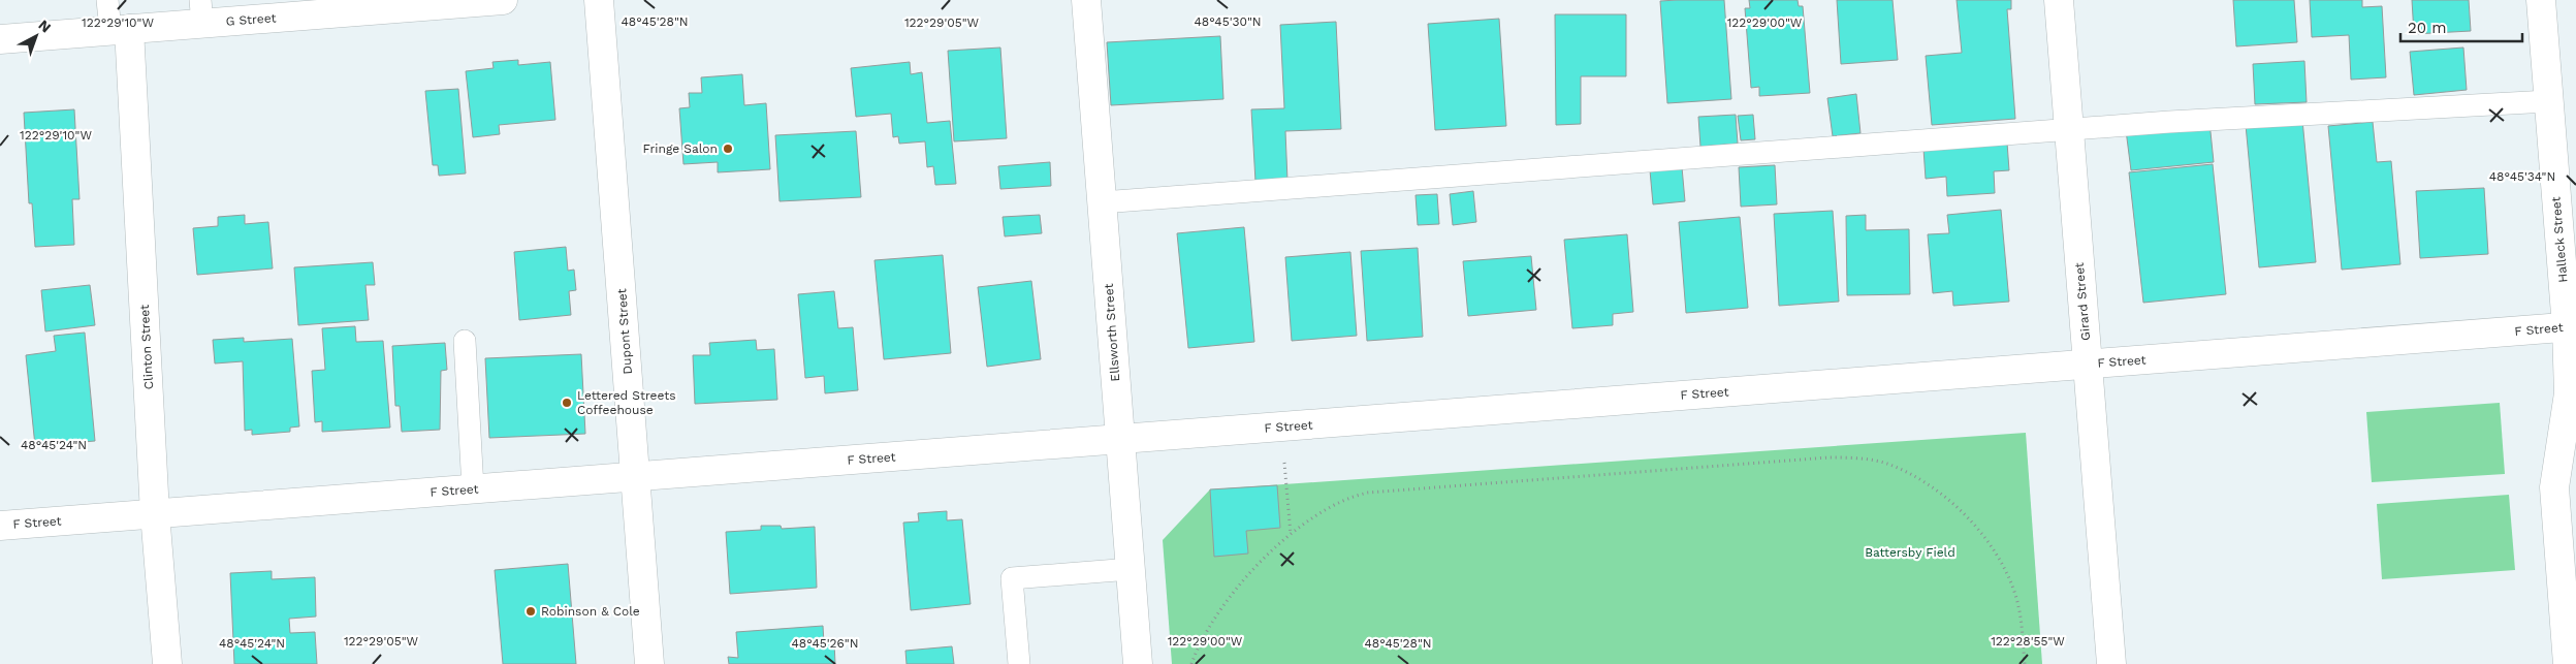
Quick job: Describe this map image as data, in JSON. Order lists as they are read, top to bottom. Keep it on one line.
{"streets":{"street":["G Street","Halleck Street","Girard Street","F Street","Dupont Street","Ellsworth Street","Clinton Street"]},"crossings":[["G Street","Clinton Street"],["Halleck Street","F Street"],["Girard Street","F Street"],["F Street","Dupont Street"],["F Street","Ellsworth Street"],["F Street","Clinton Street"]],"parks":["Battersby Field"],"places":["Fringe Salon","Lettered Streets Coffeehouse","Robinson & Cole"],"scale_bar":"20 m","north":"top right","coordinates":["48°45'28\"N","48°45'30\"N","122°29'10\"W","122°29'05\"W","122°29'00\"W","48°45'34\"N","48°45'24\"N","122°28'55\"W","48°45'26\"N"]}
